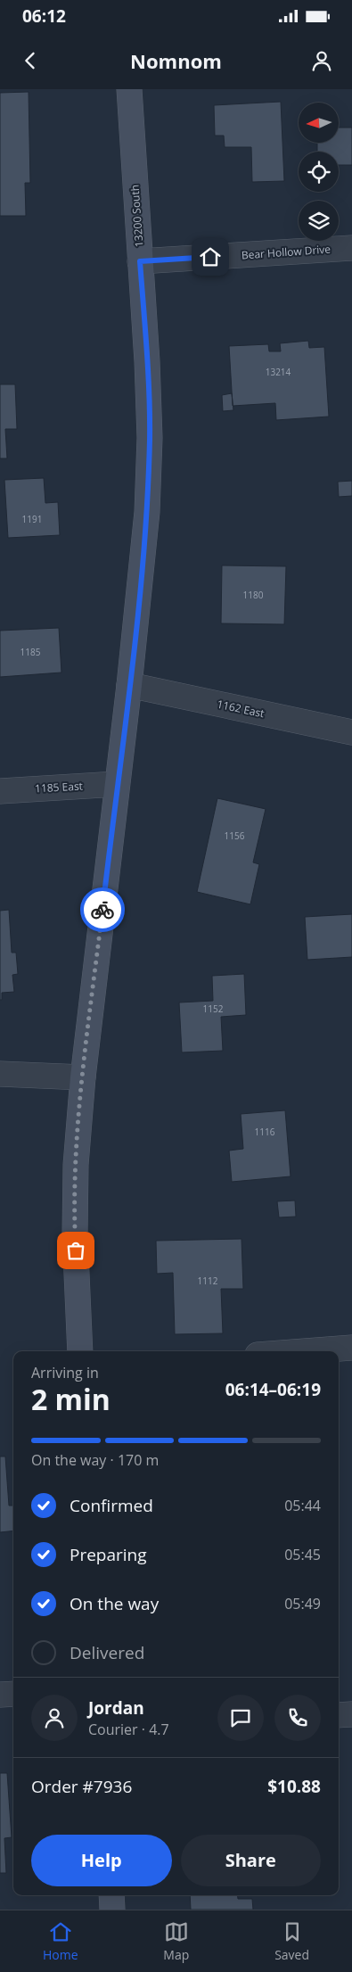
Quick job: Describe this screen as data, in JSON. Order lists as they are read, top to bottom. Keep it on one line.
{"streets":{"street":["13200 South","Bear Hollow Drive","1162 East","1185 East"]},"crossings":[["13200 South","Bear Hollow Drive"],["13200 South","1162 East"],["13200 South","1185 East"]],"house_numbers":["13214","1191","1180","1185","1156","1152","1116","1112"],"north":"left","page":{"status":"06:12","header":"Nomnom","heading":["2 min","Arriving in","06:14–06:19"],"panel":["Jordan","Courier · 4.7","Order #7936","$10.88"],"bar":"On the way · 170 m","list":[["Confirmed","05:44"],["Preparing","05:45"],["On the way","05:49"],"Delivered"],"buttons":["Help","Share"],"tabs":["Home","Map","Saved"]}}
